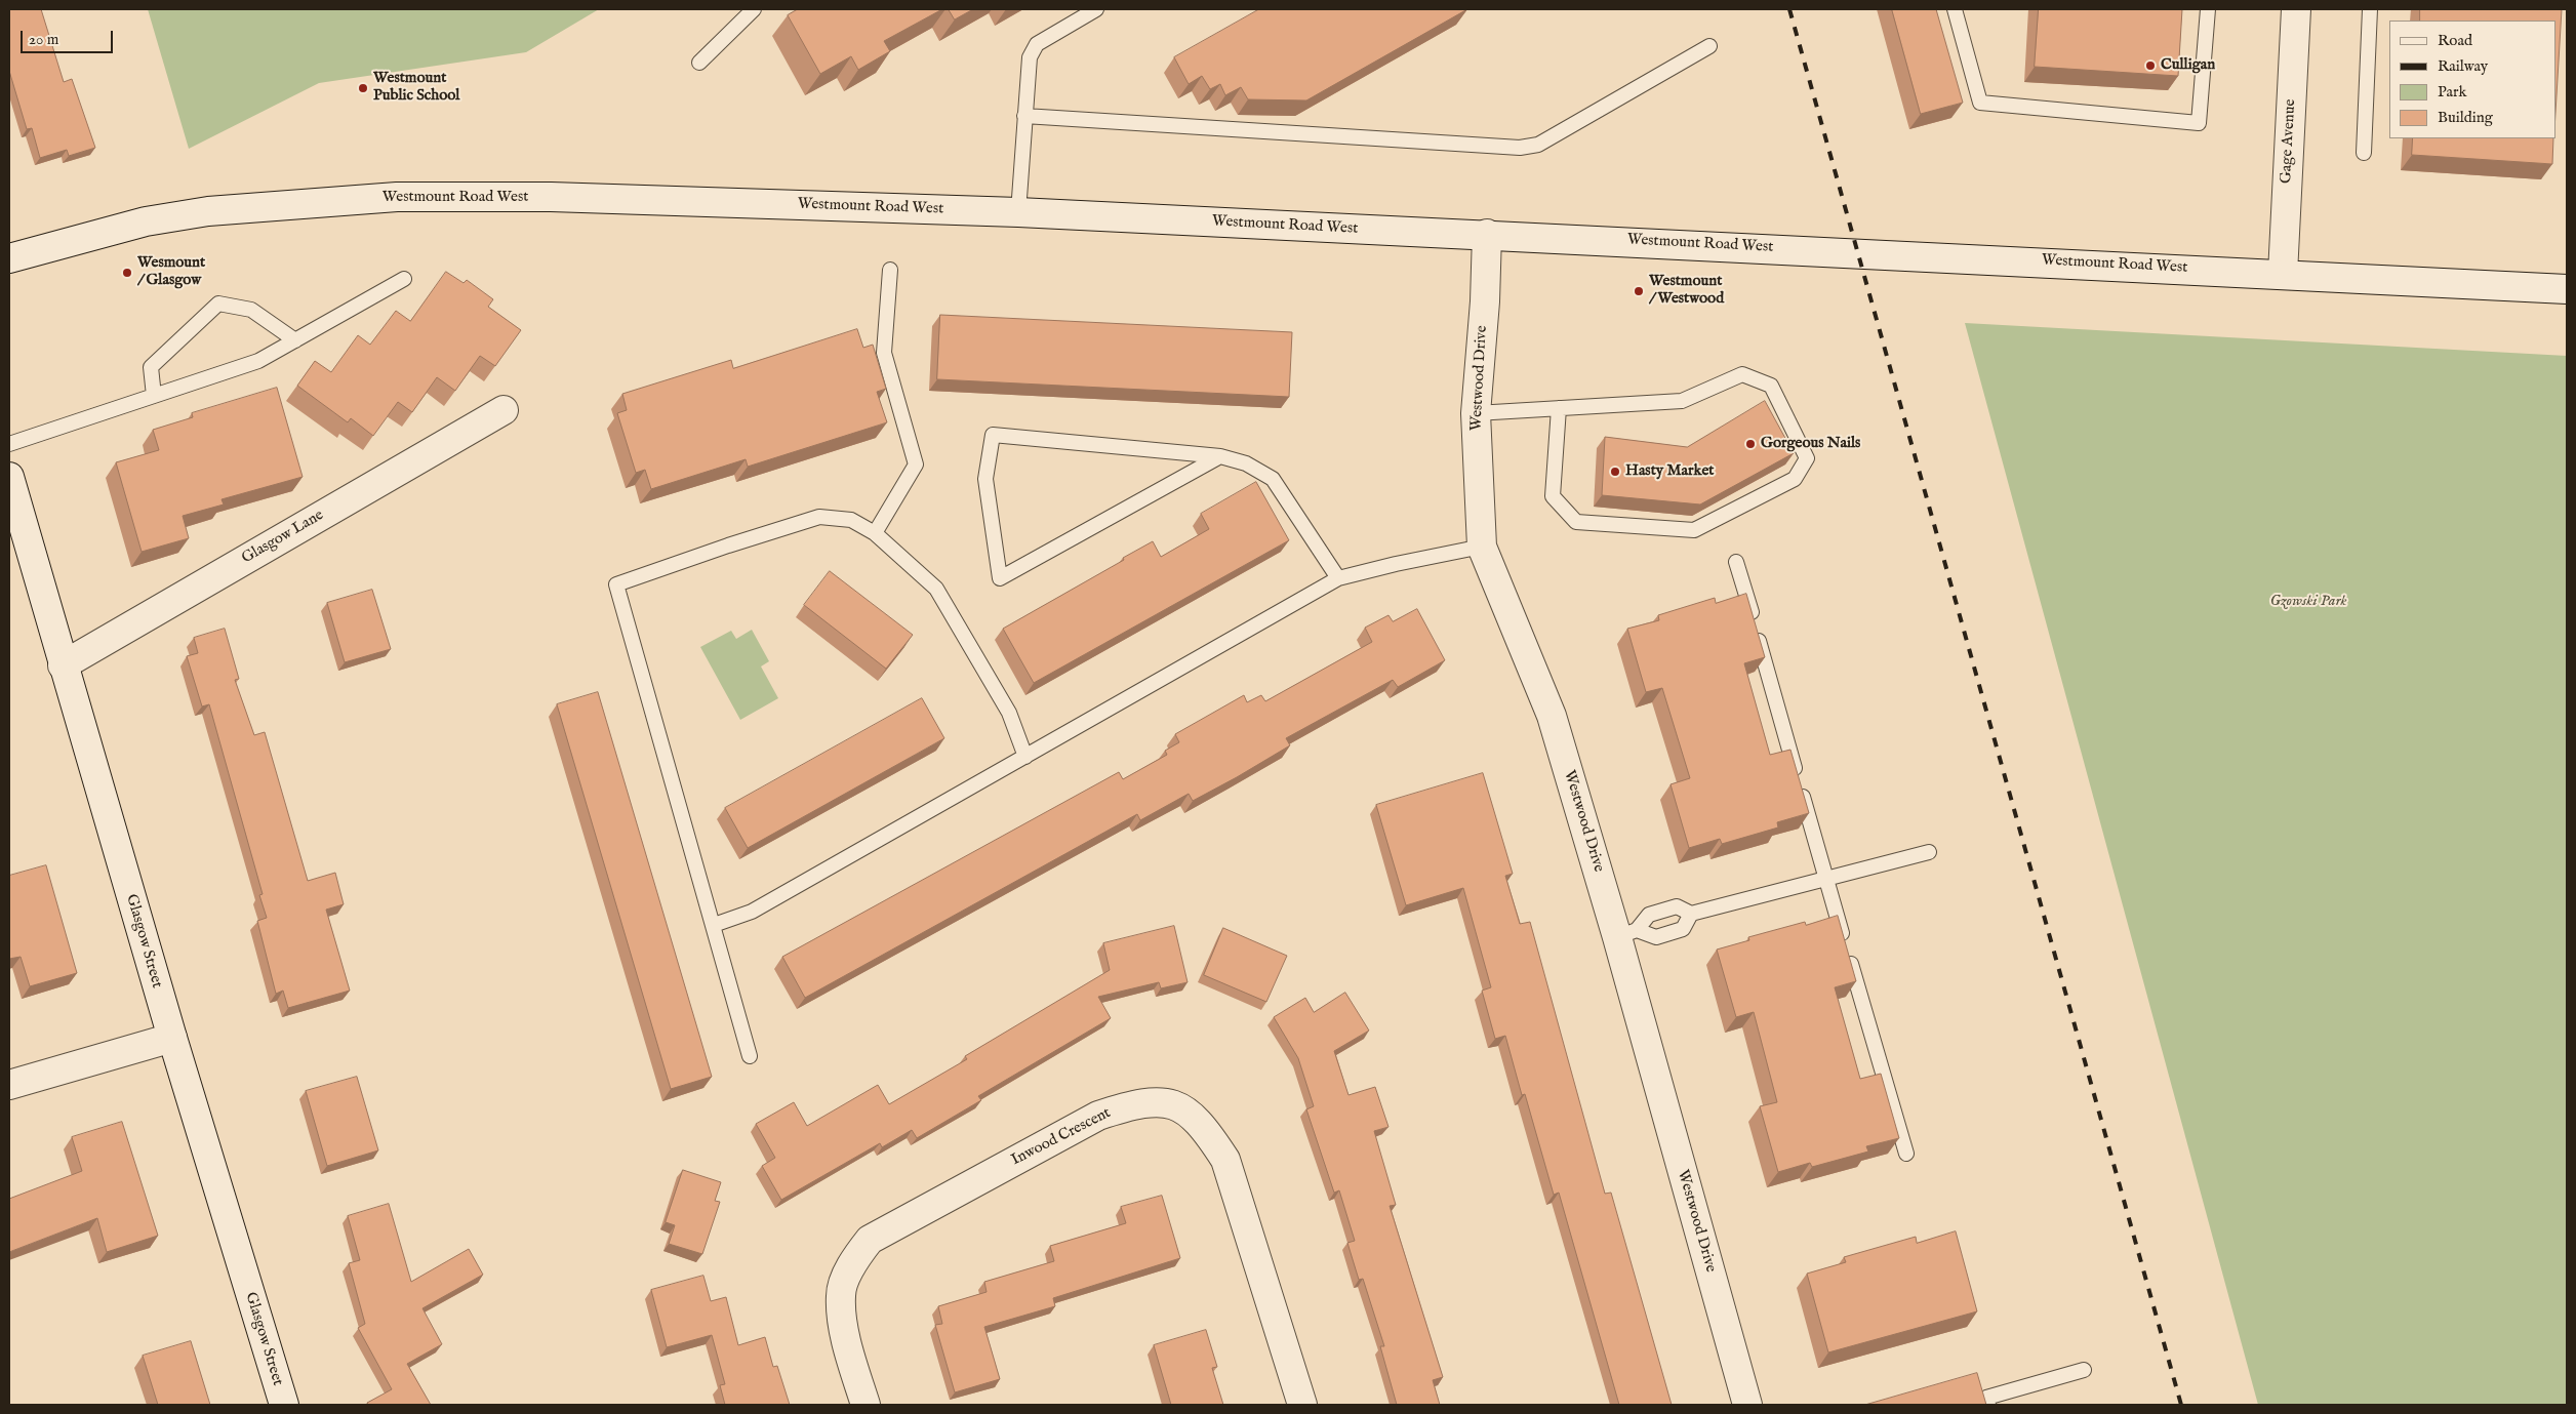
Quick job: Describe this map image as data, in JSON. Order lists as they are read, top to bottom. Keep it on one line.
{"streets":{"street":["Gage Avenue","Westmount Road West","Westwood Drive","Glasgow Lane","Glasgow Street","Inwood Crescent"]},"crossings":[["Gage Avenue","Westmount Road West"],["Westmount Road West","Westwood Drive"],["Glasgow Lane","Glasgow Street"]],"parks":["Gzowski Park"],"places":["Culligan","Westmount Public School","Wesmount / Glasgow","Westmount / Westwood","Gorgeous Nails","Hasty Market"],"legend":["Road","Railway","Park","Building"],"scale_bar":"20 m"}
